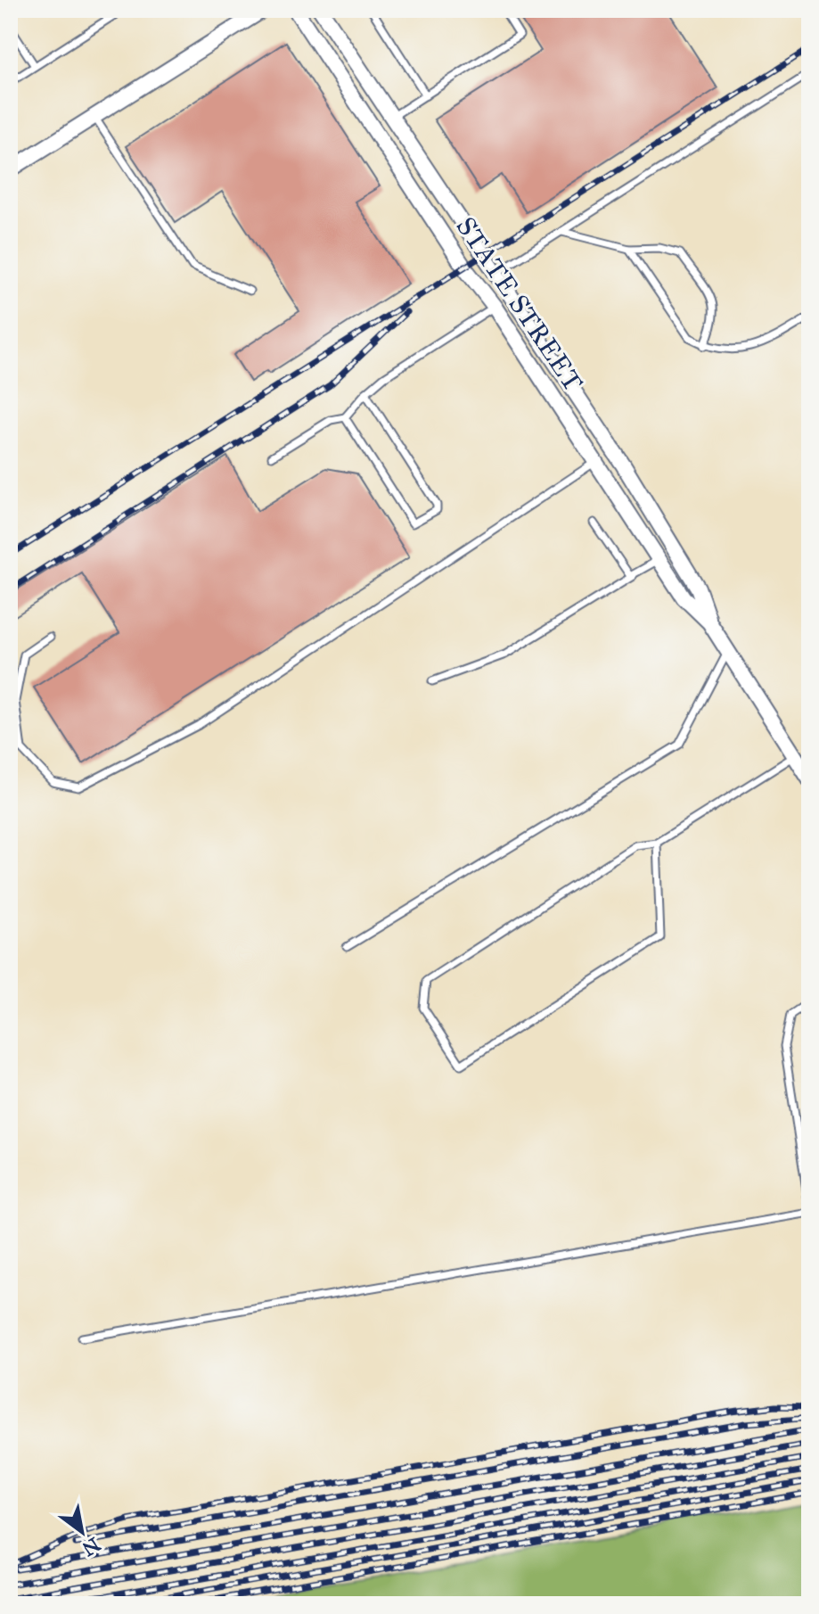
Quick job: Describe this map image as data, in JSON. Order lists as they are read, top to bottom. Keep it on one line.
{"streets":{"street":["STATE STREET"]},"north":"bottom right"}
